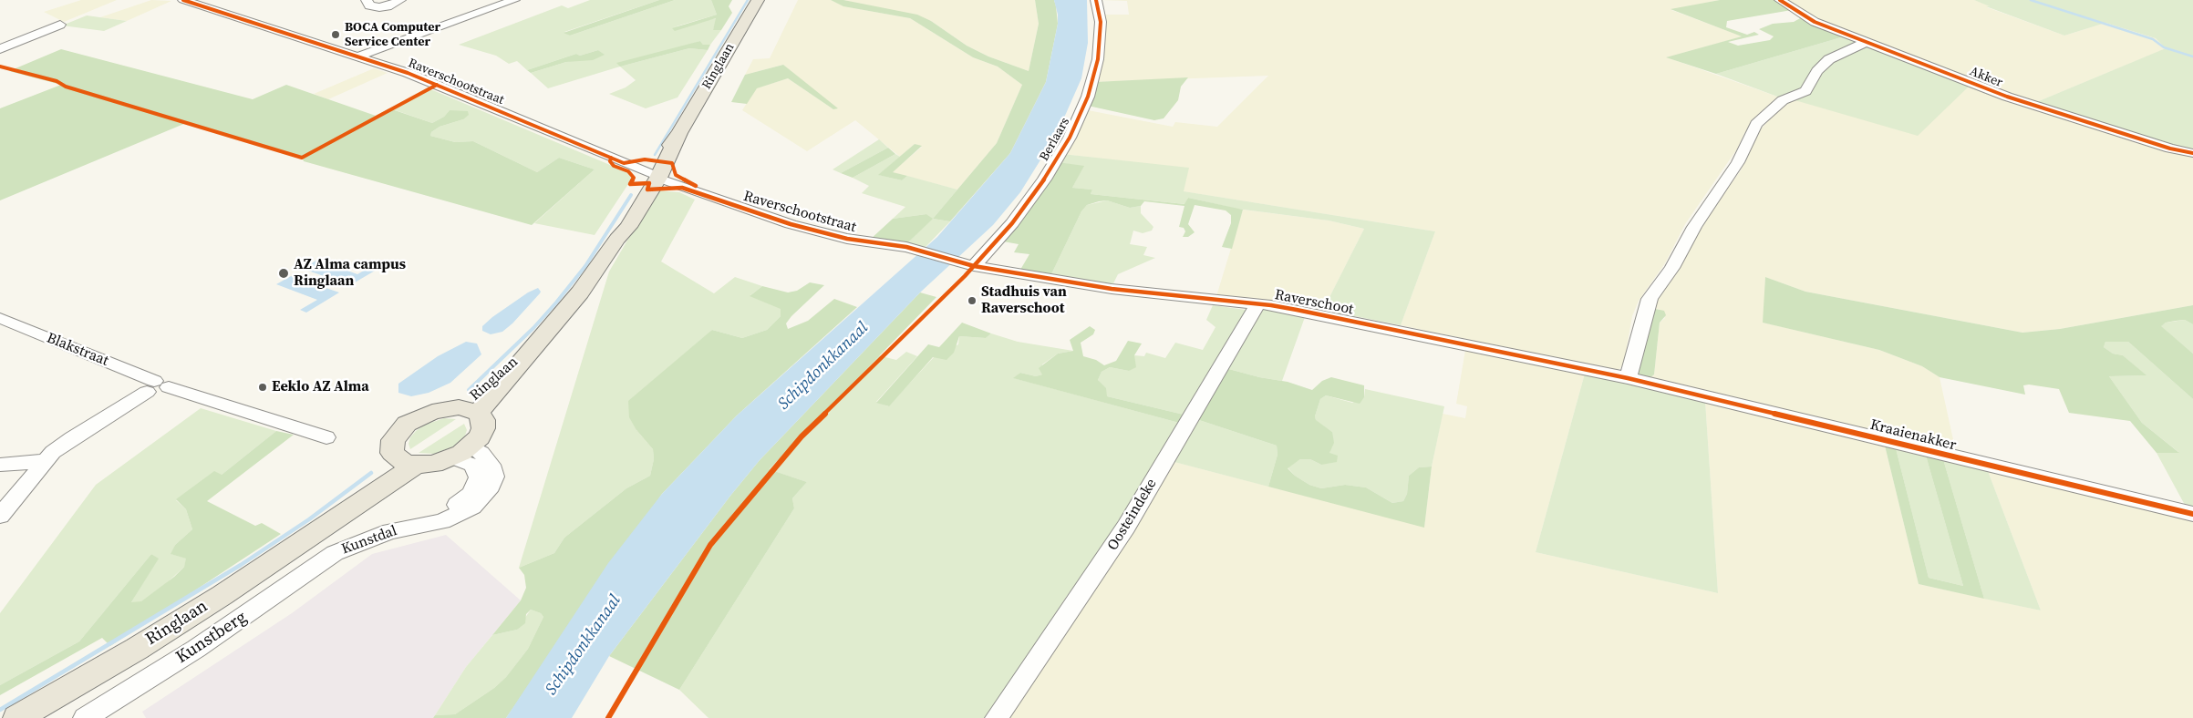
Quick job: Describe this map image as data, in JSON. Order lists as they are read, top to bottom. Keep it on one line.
{"streets":{"main road":["Ringlaan"],"street":["Akker","Raverschootstraat","Berlaars","Raverschoot","Blakstraat","Kraaienakker","Oosteindeke","Kunstdal","Kunstberg"]},"crossings":[["Ringlaan","Raverschootstraat"],["Raverschootstraat","Raverschoot"],["Berlaars","Raverschoot"],["Raverschoot","Kraaienakker"],["Raverschoot","Oosteindeke"],["Kunstdal","Kunstberg"]],"water":["Schipdonkkanaal"],"places":["BOCA Computer Service Center","AZ Alma campus Ringlaan","Stadhuis van Raverschoot","Eeklo AZ Alma"]}
